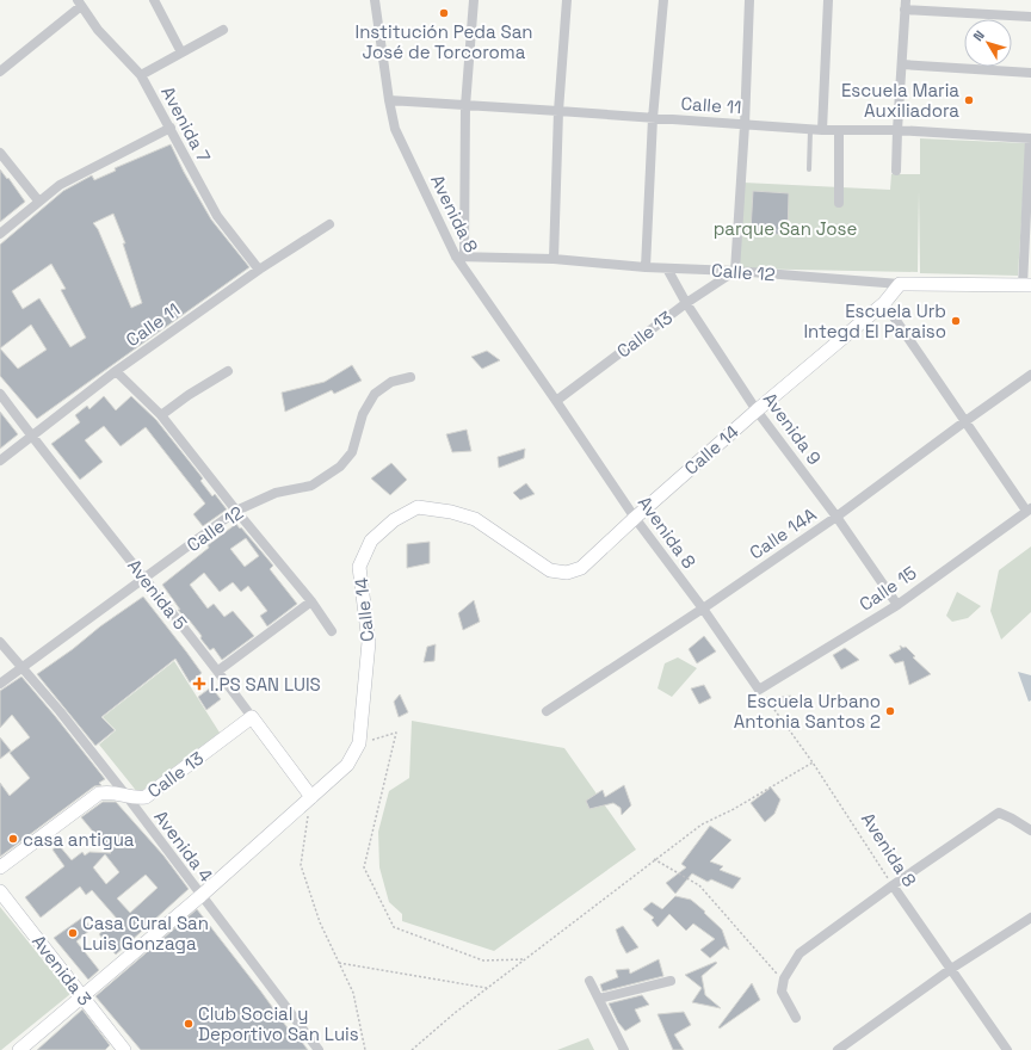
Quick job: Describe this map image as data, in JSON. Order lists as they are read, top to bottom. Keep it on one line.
{"streets":{"street":["Calle 11","Avenida 7","Avenida 8","Calle 12","Calle 13","Avenida 9","Calle 14","Calle 14A","Calle 15","Avenida 5","Avenida 4","Avenida 3"]},"crossings":[["Calle 11","Avenida 7"],["Calle 11","Avenida 8"],["Calle 11","Avenida 5"],["Avenida 8","Calle 12"],["Avenida 8","Calle 13"],["Avenida 8","Calle 14"],["Avenida 8","Calle 14A"],["Avenida 8","Calle 15"],["Calle 12","Calle 13"],["Calle 12","Avenida 9"],["Calle 12","Calle 14"],["Calle 12","Avenida 5"],["Calle 12","Avenida 4"],["Calle 13","Avenida 9"],["Calle 13","Avenida 5"],["Calle 13","Avenida 4"],["Avenida 9","Calle 14"],["Avenida 9","Calle 14A"],["Avenida 9","Calle 15"],["Calle 14","Avenida 5"],["Calle 14","Avenida 4"],["Calle 14","Avenida 3"]],"parks":["parque San Jose"],"places":{"other":["Institución Peda San José de Torcoroma","Escuela Maria Auxiliadora","Escuela Urb Integd El Paraiso","Escuela Urbano Antonia Santos 2","casa antigua","Casa Cural San Luis Gonzaga","Club Social y Deportivo San Luis"],"health":["I.PS SAN LUIS"]},"north":"top left"}
